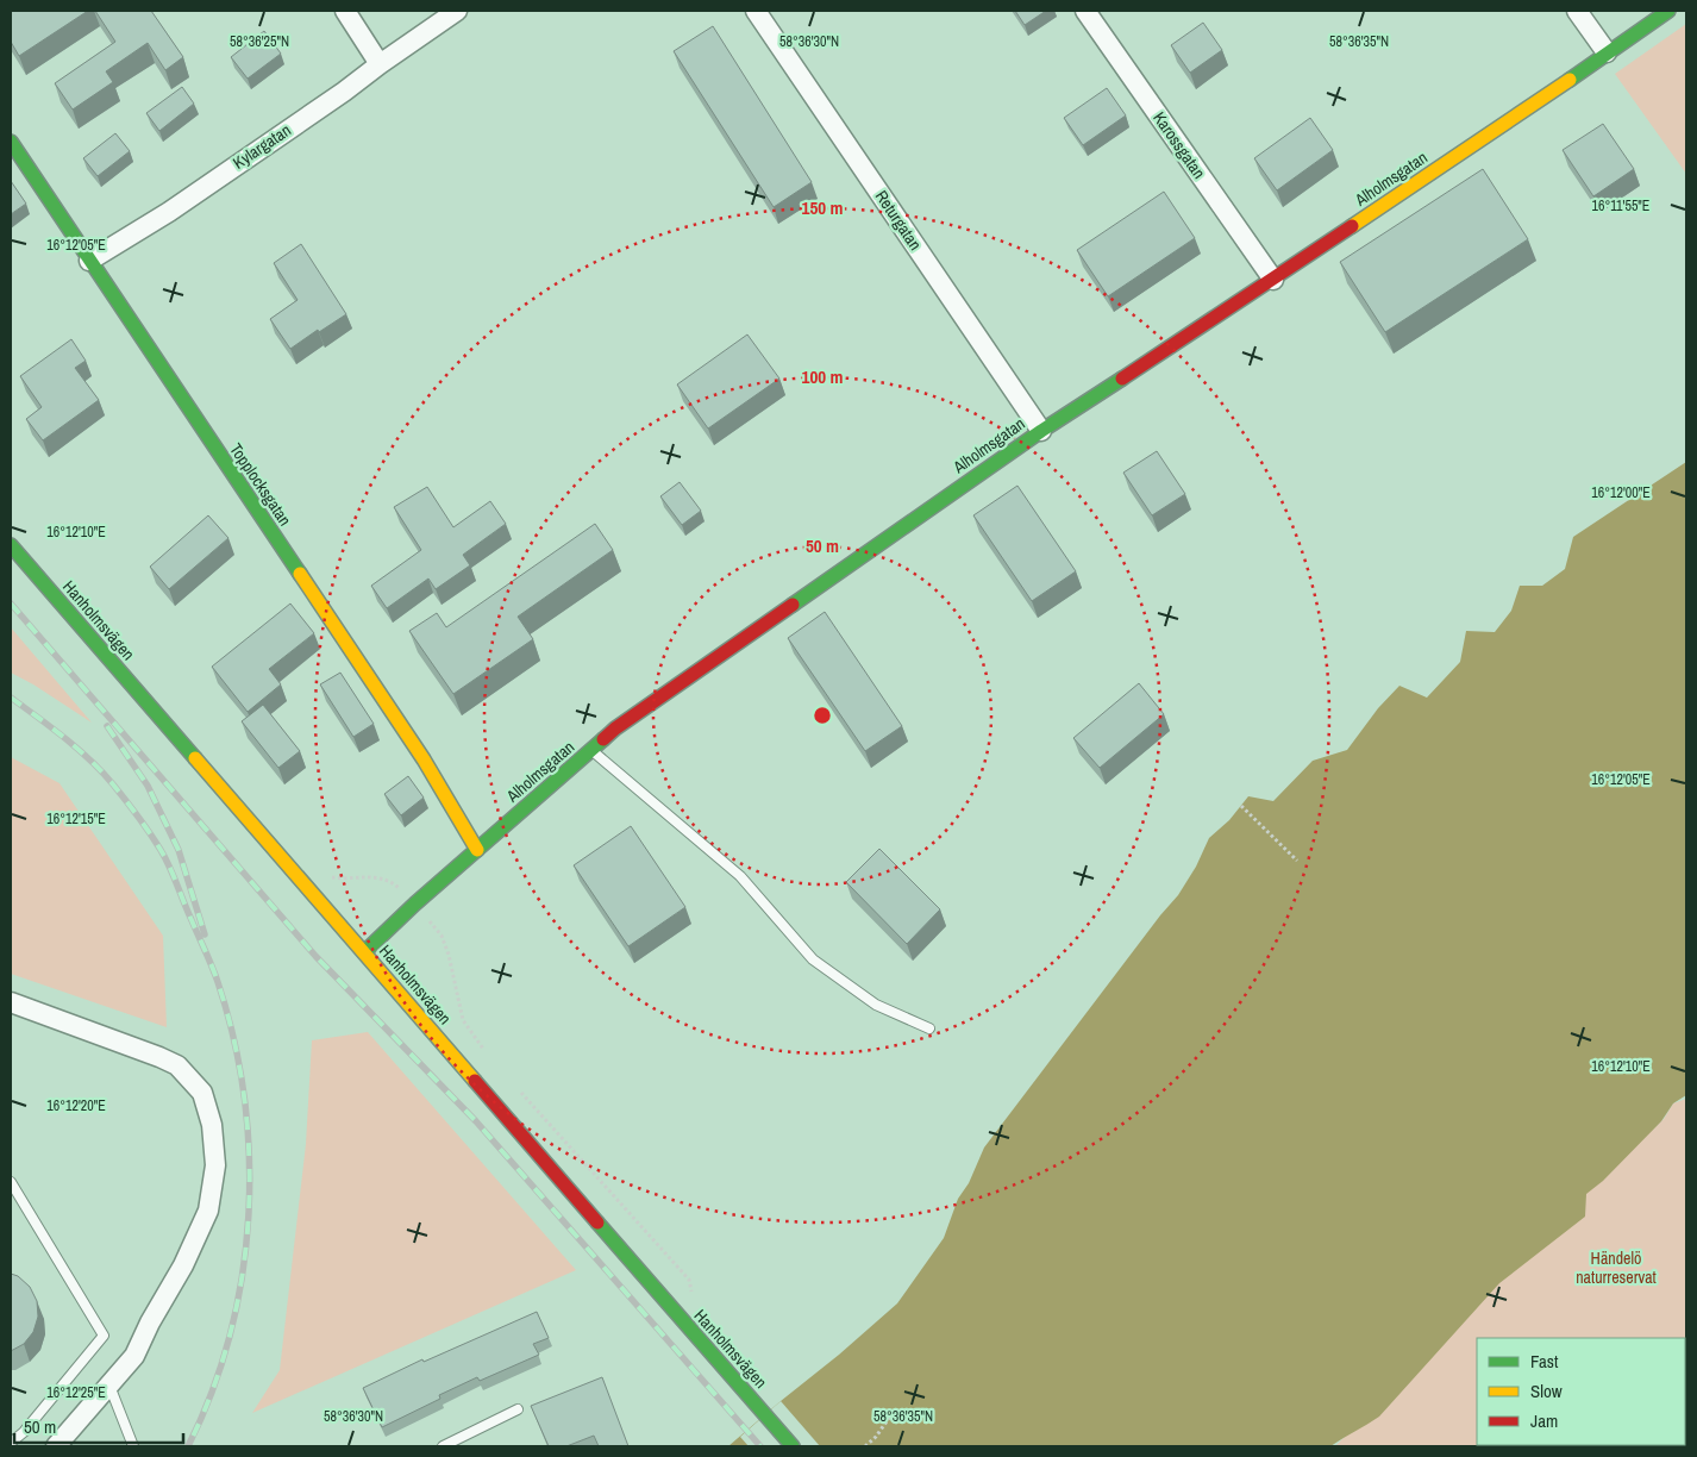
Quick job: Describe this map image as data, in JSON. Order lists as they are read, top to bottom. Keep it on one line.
{"streets":{"street":["Karossgatan","Kylargatan","Alholmsgatan","Returgatan","Topplocksgatan","Hanholmsvägen"]},"crossings":[["Karossgatan","Alholmsgatan"],["Kylargatan","Topplocksgatan"],["Alholmsgatan","Returgatan"],["Alholmsgatan","Topplocksgatan"],["Alholmsgatan","Hanholmsvägen"]],"parks":["Händelö naturreservat"],"legend":["Fast","Slow","Jam"],"scale_bar":"50 m","coordinates":["58°36'25\"N","58°36'30\"N","58°36'35\"N","16°11'55\"E","16°12'05\"E","16°12'00\"E","16°12'10\"E","16°12'15\"E","16°12'20\"E","16°12'25\"E"],"rings":["150 m","100 m","50 m"]}
